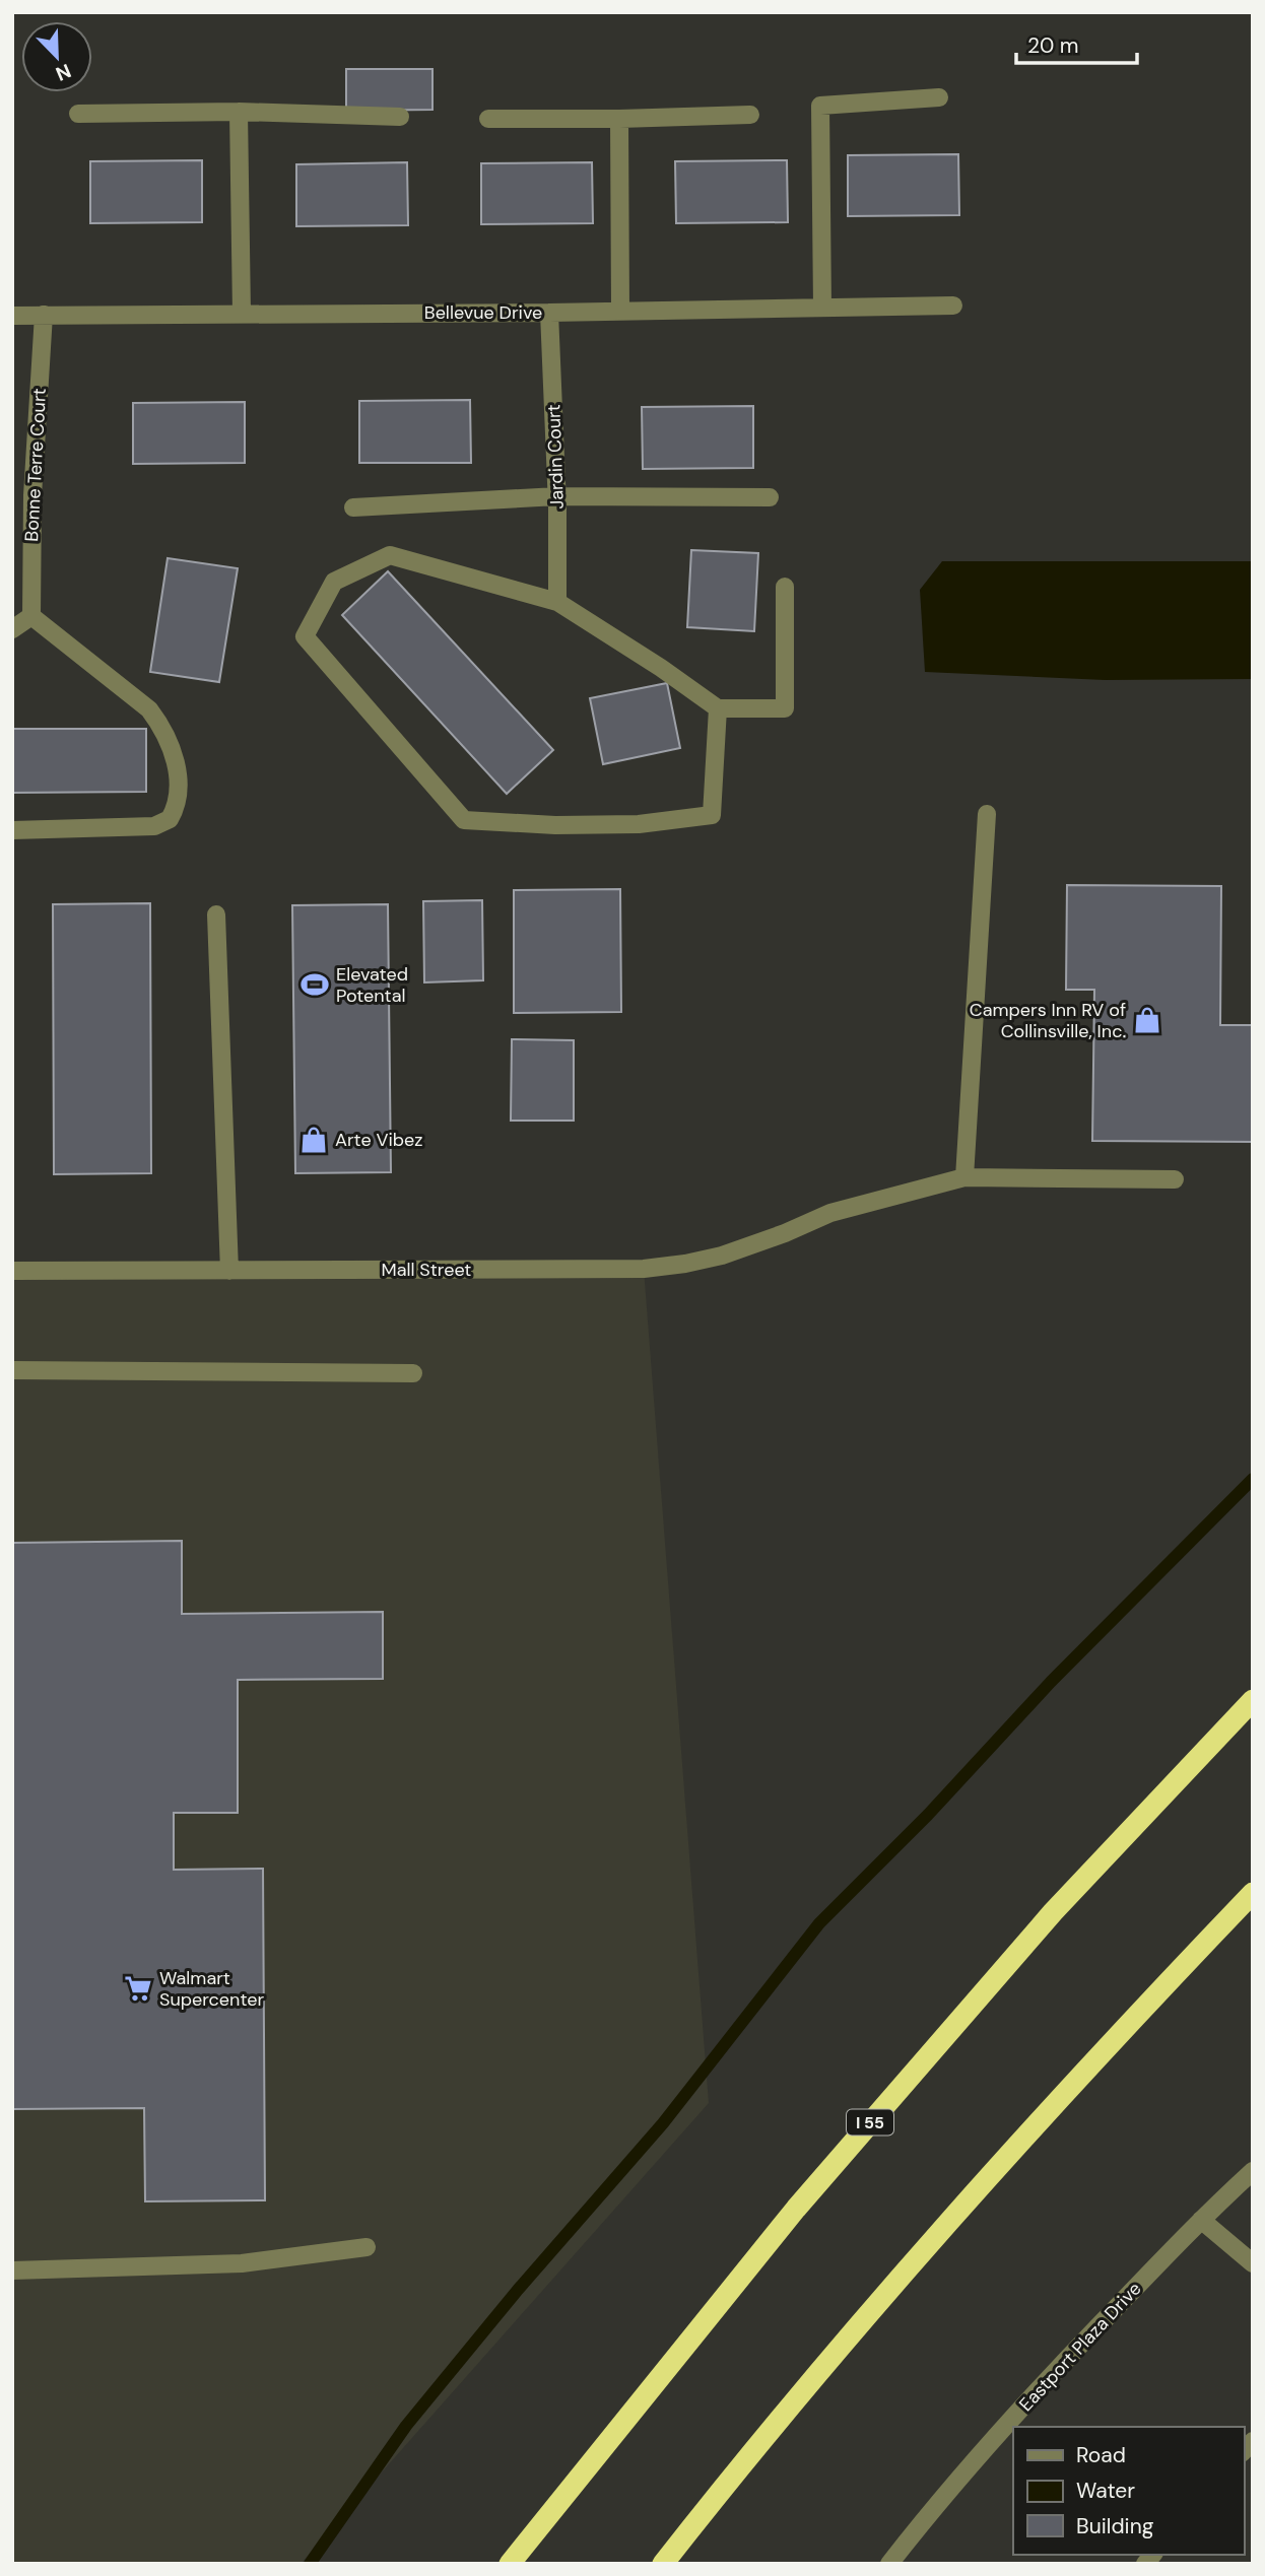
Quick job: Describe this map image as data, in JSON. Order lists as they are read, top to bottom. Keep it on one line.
{"streets":{"highway":["I 55"],"street":["Bellevue Drive","Jardin Court","Bonne Terre Court","Mall Street","Eastport Plaza Drive"]},"crossings":[["Bellevue Drive","Jardin Court"],["Bellevue Drive","Bonne Terre Court"]],"places":{"sports":["Elevated Potental"],"shop":["Campers Inn RV of Collinsville, Inc.","Arte Vibez"],"supermarket":["Walmart Supercenter"]},"legend":["Road","Water","Building"],"scale_bar":"20 m","north":"bottom right"}
